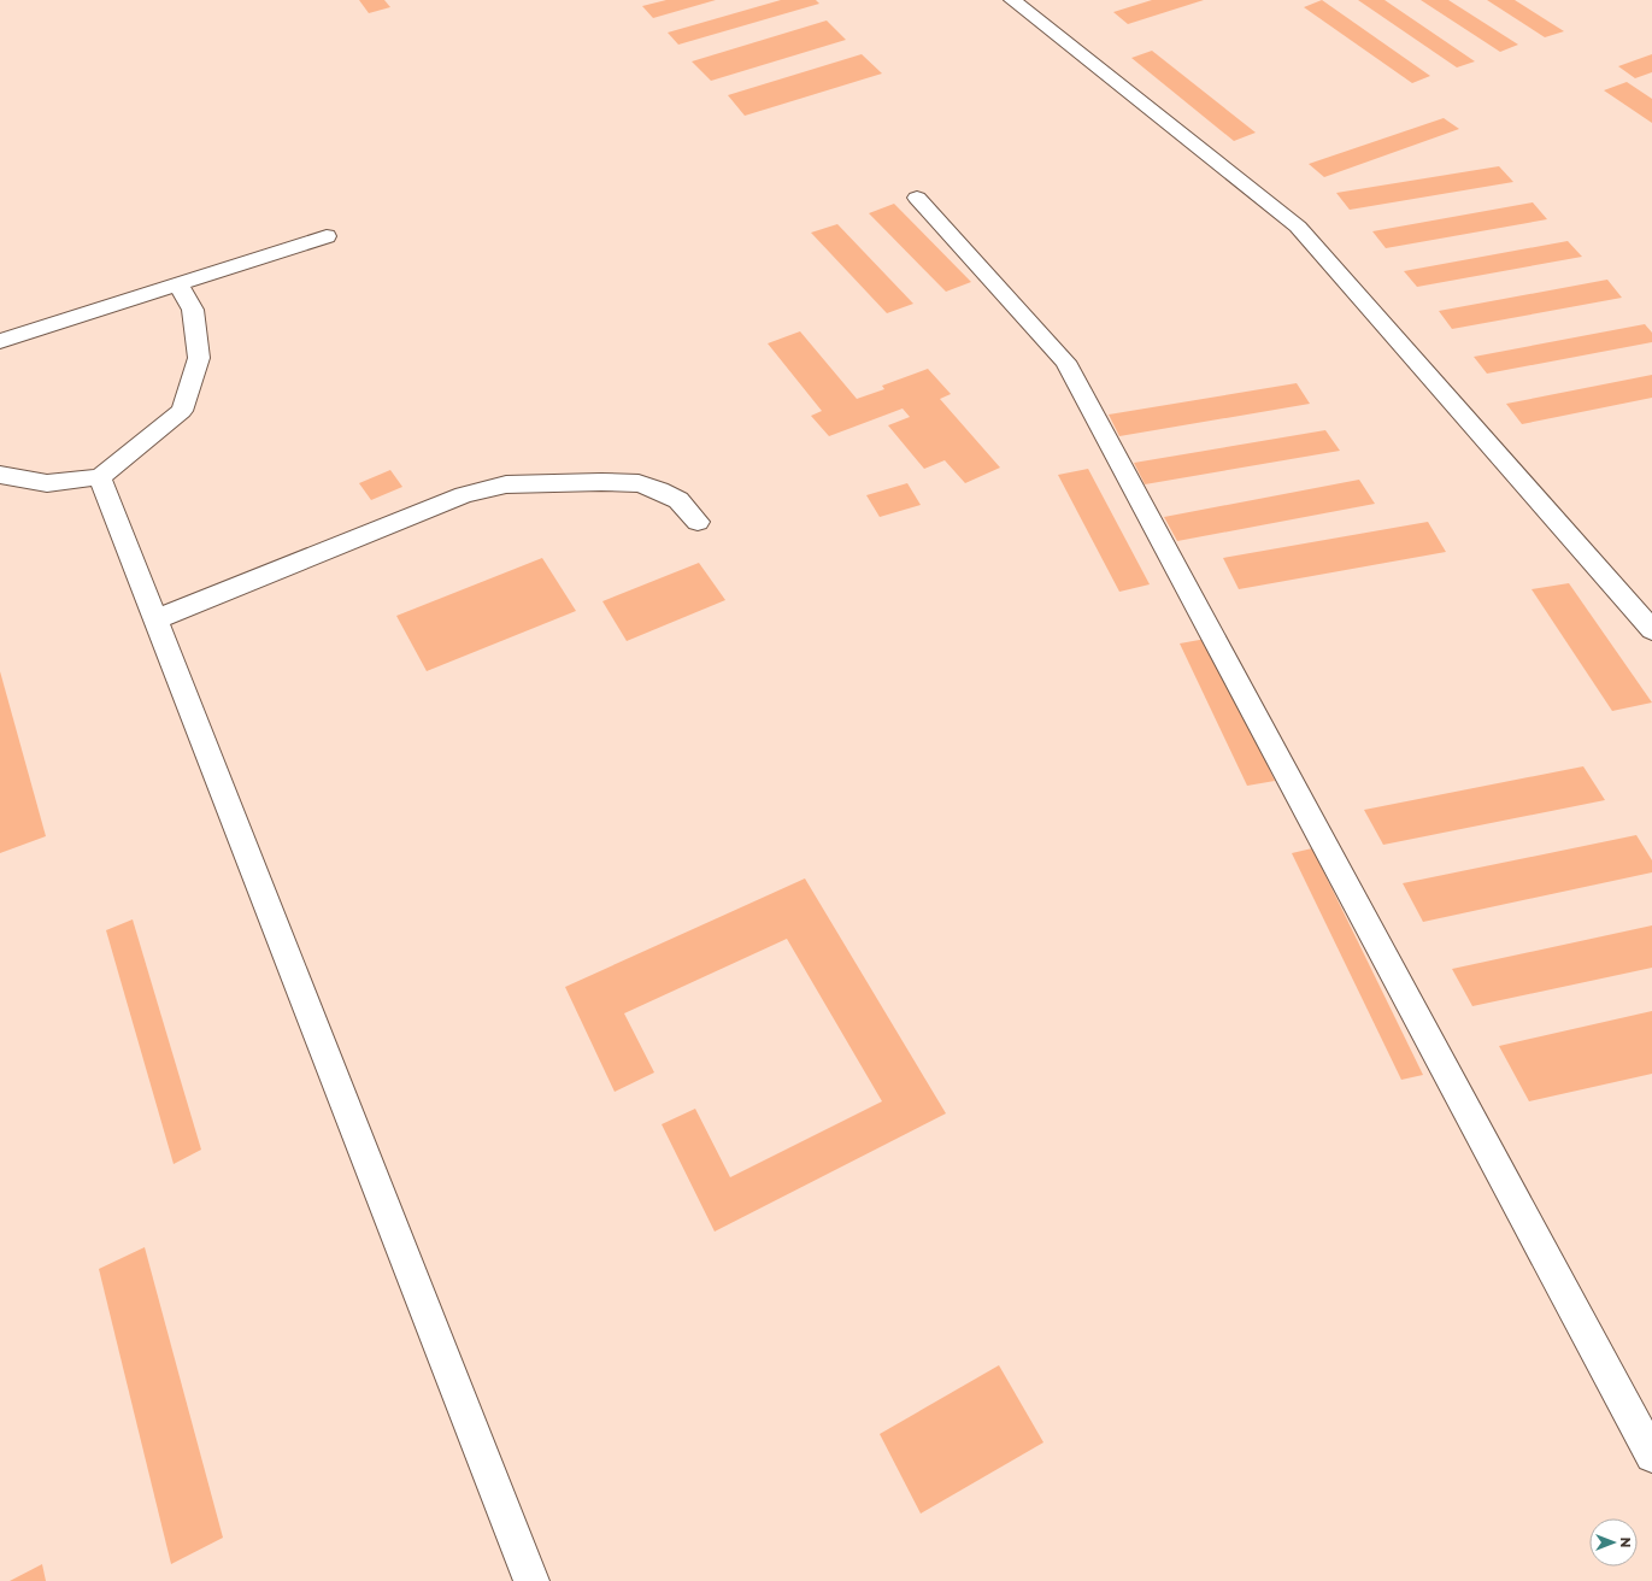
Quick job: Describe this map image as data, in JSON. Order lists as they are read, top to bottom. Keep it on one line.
{"north":"right"}
